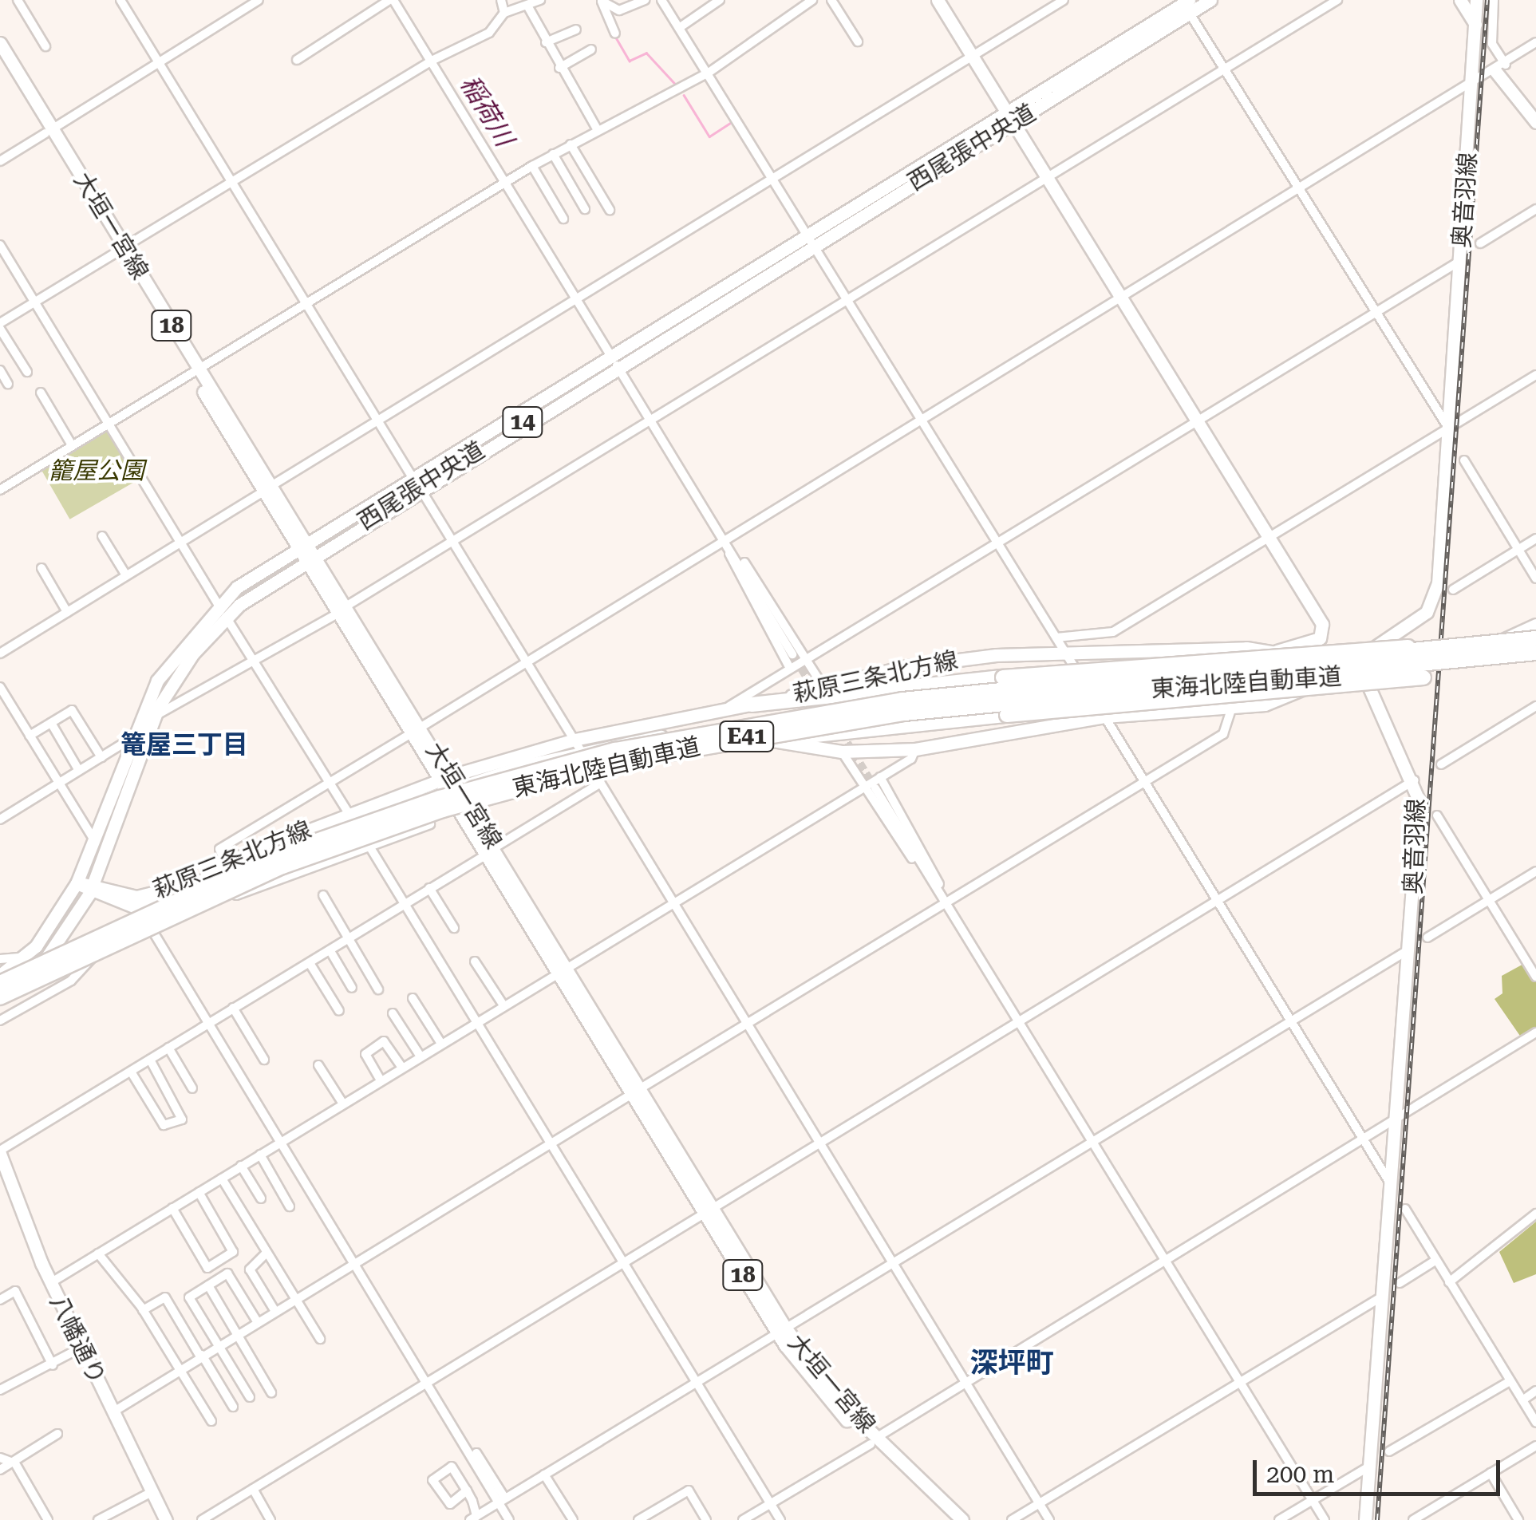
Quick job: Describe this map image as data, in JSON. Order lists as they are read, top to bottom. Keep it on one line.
{"streets":{"highway":["東海北陸自動車道","E41"],"main road":["西尾張中央道","奥音羽線","大垣一宮線","18","14","萩原三条北方線","八幡通り"]},"crossings":[["西尾張中央道","大垣一宮線"],["西尾張中央道","萩原三条北方線"],["西尾張中央道","東海北陸自動車道"],["奥音羽線","萩原三条北方線"],["大垣一宮線","萩原三条北方線"],["萩原三条北方線","東海北陸自動車道"]],"districts":["篭屋三丁目","深坪町"],"water":["稲荷川"],"parks":["籠屋公園"],"scale_bar":"200 m"}
